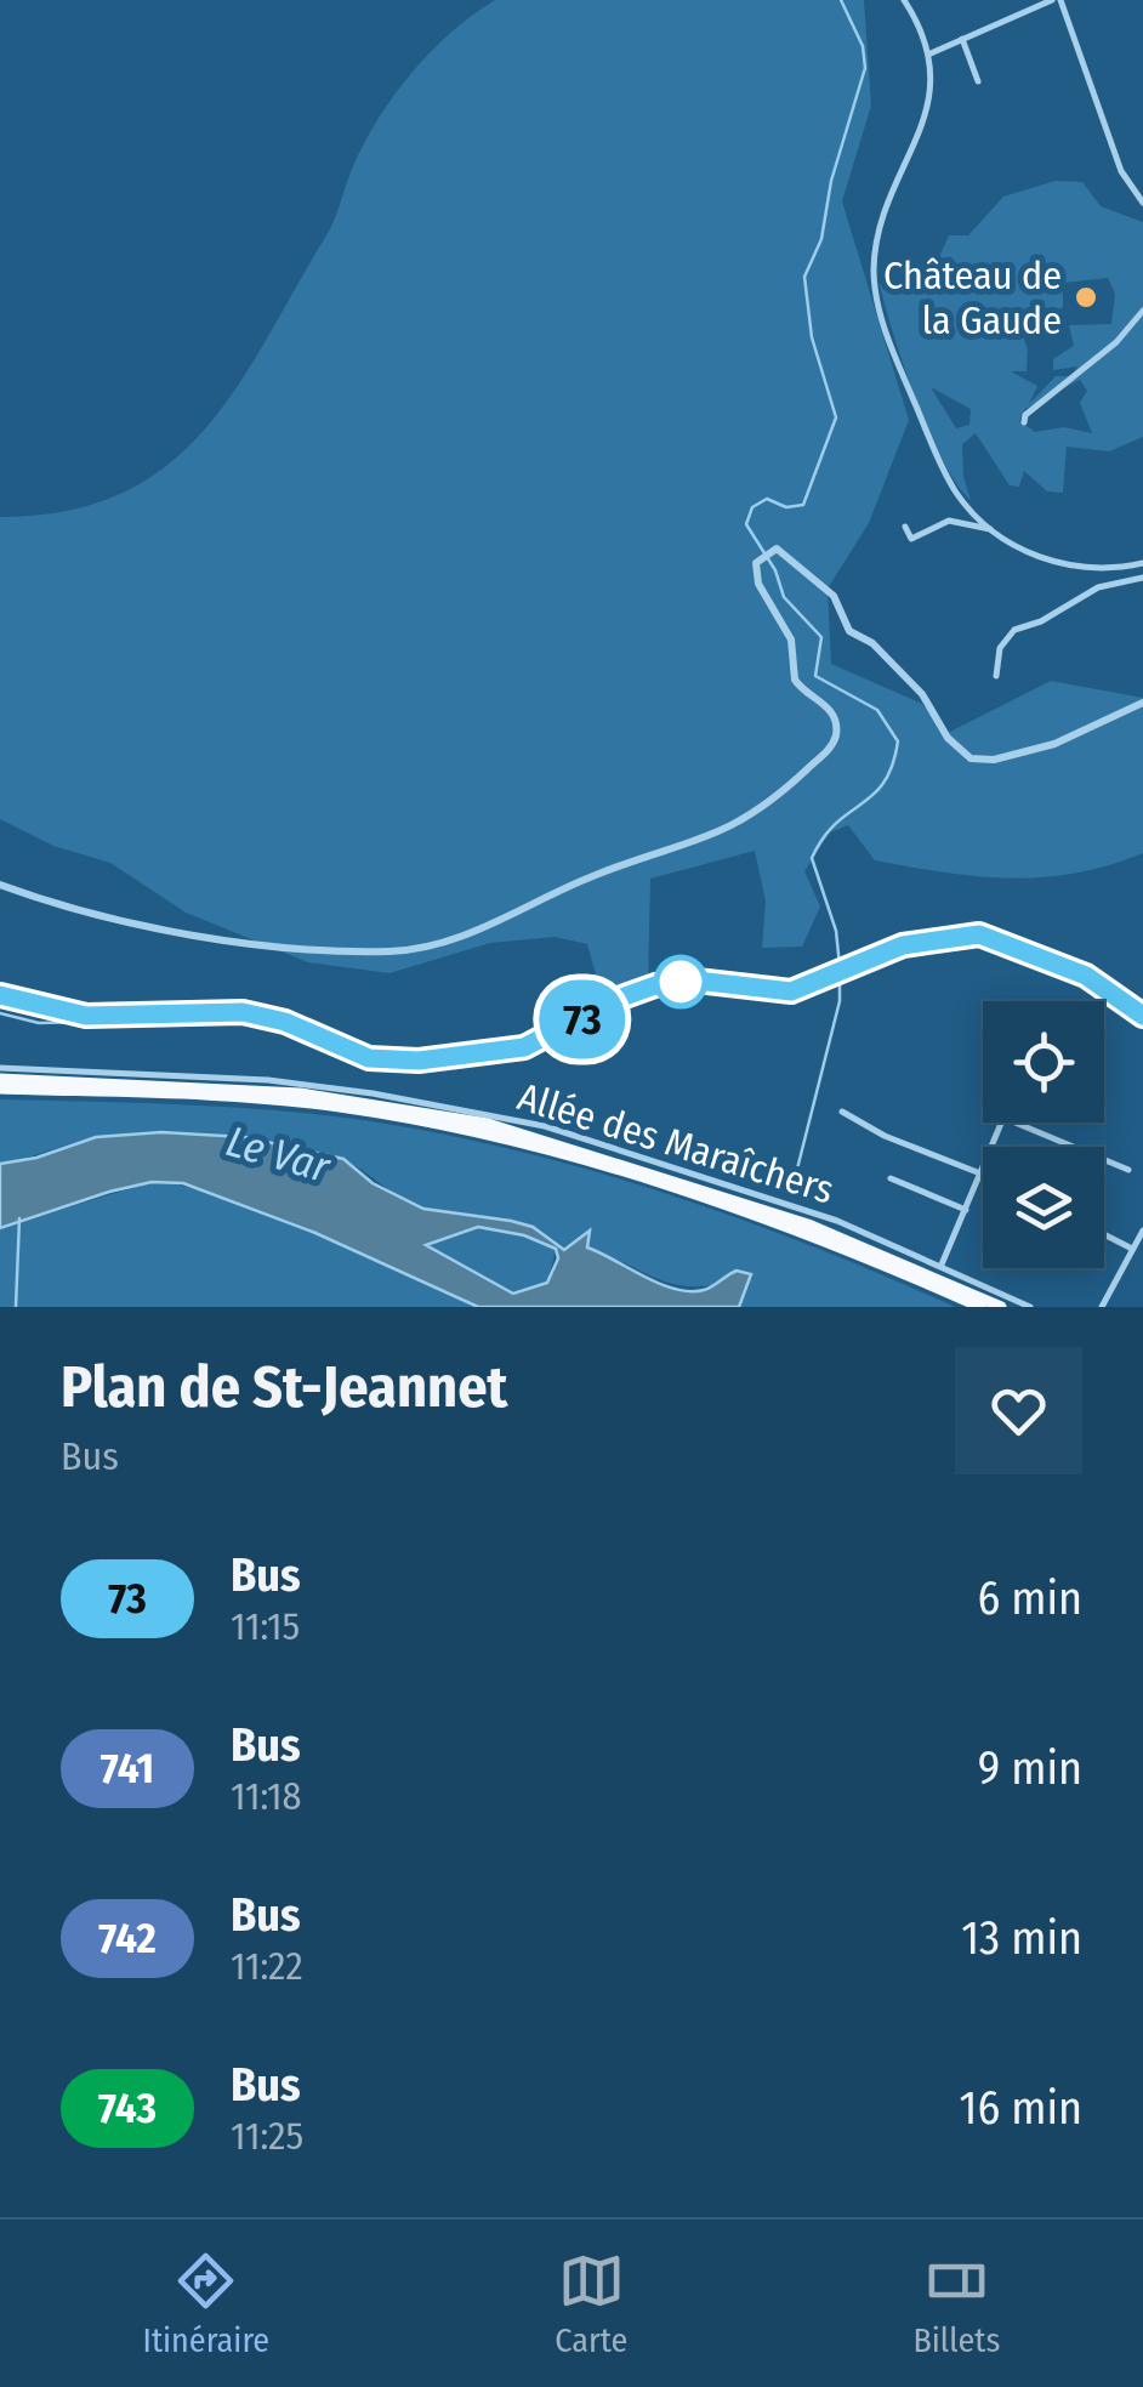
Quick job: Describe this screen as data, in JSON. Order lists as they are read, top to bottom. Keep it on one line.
{"streets":{"street":["Allée des Maraîchers"]},"water":["Le Var"],"places":["Château de la Gaude"],"lines":["bus line 73"],"page":{"on_map":"73","heading":["Plan de St-Jeannet","Bus"],"list":[{"mark":"73","name":"Bus","note":"11:15","value":"6 min"},{"mark":"741","name":"Bus","note":"11:18","value":"9 min"},{"mark":"742","name":"Bus","note":"11:22","value":"13 min"},{"mark":"743","name":"Bus","note":"11:25","value":"16 min"}],"tabs":["Itinéraire","Carte","Billets"]}}
